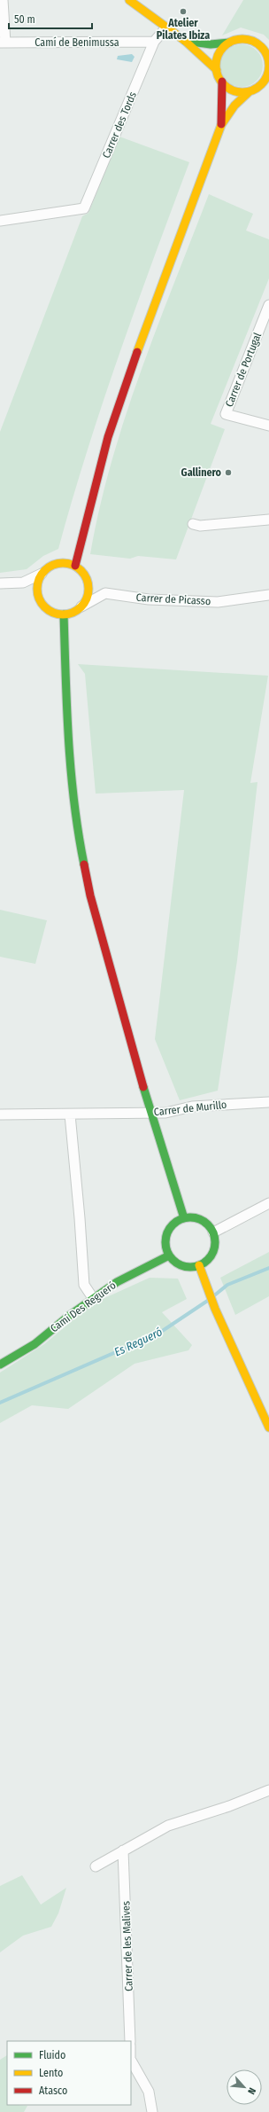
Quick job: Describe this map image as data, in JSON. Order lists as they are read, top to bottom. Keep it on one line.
{"streets":{"main road":["Camí Des Regueró"],"street":["Camí de Benimussa","Carrer des Tords","Carrer de Portugal","Carrer de Picasso","Carrer de Murillo","Carrer de les Malives"]},"crossings":[["Camí de Benimussa","Carrer des Tords"]],"water":["Es Regueró"],"places":["Atelier Pilates Ibiza","Gallinero"],"legend":["Fluido","Lento","Atasco"],"scale_bar":"50 m","north":"bottom right"}
